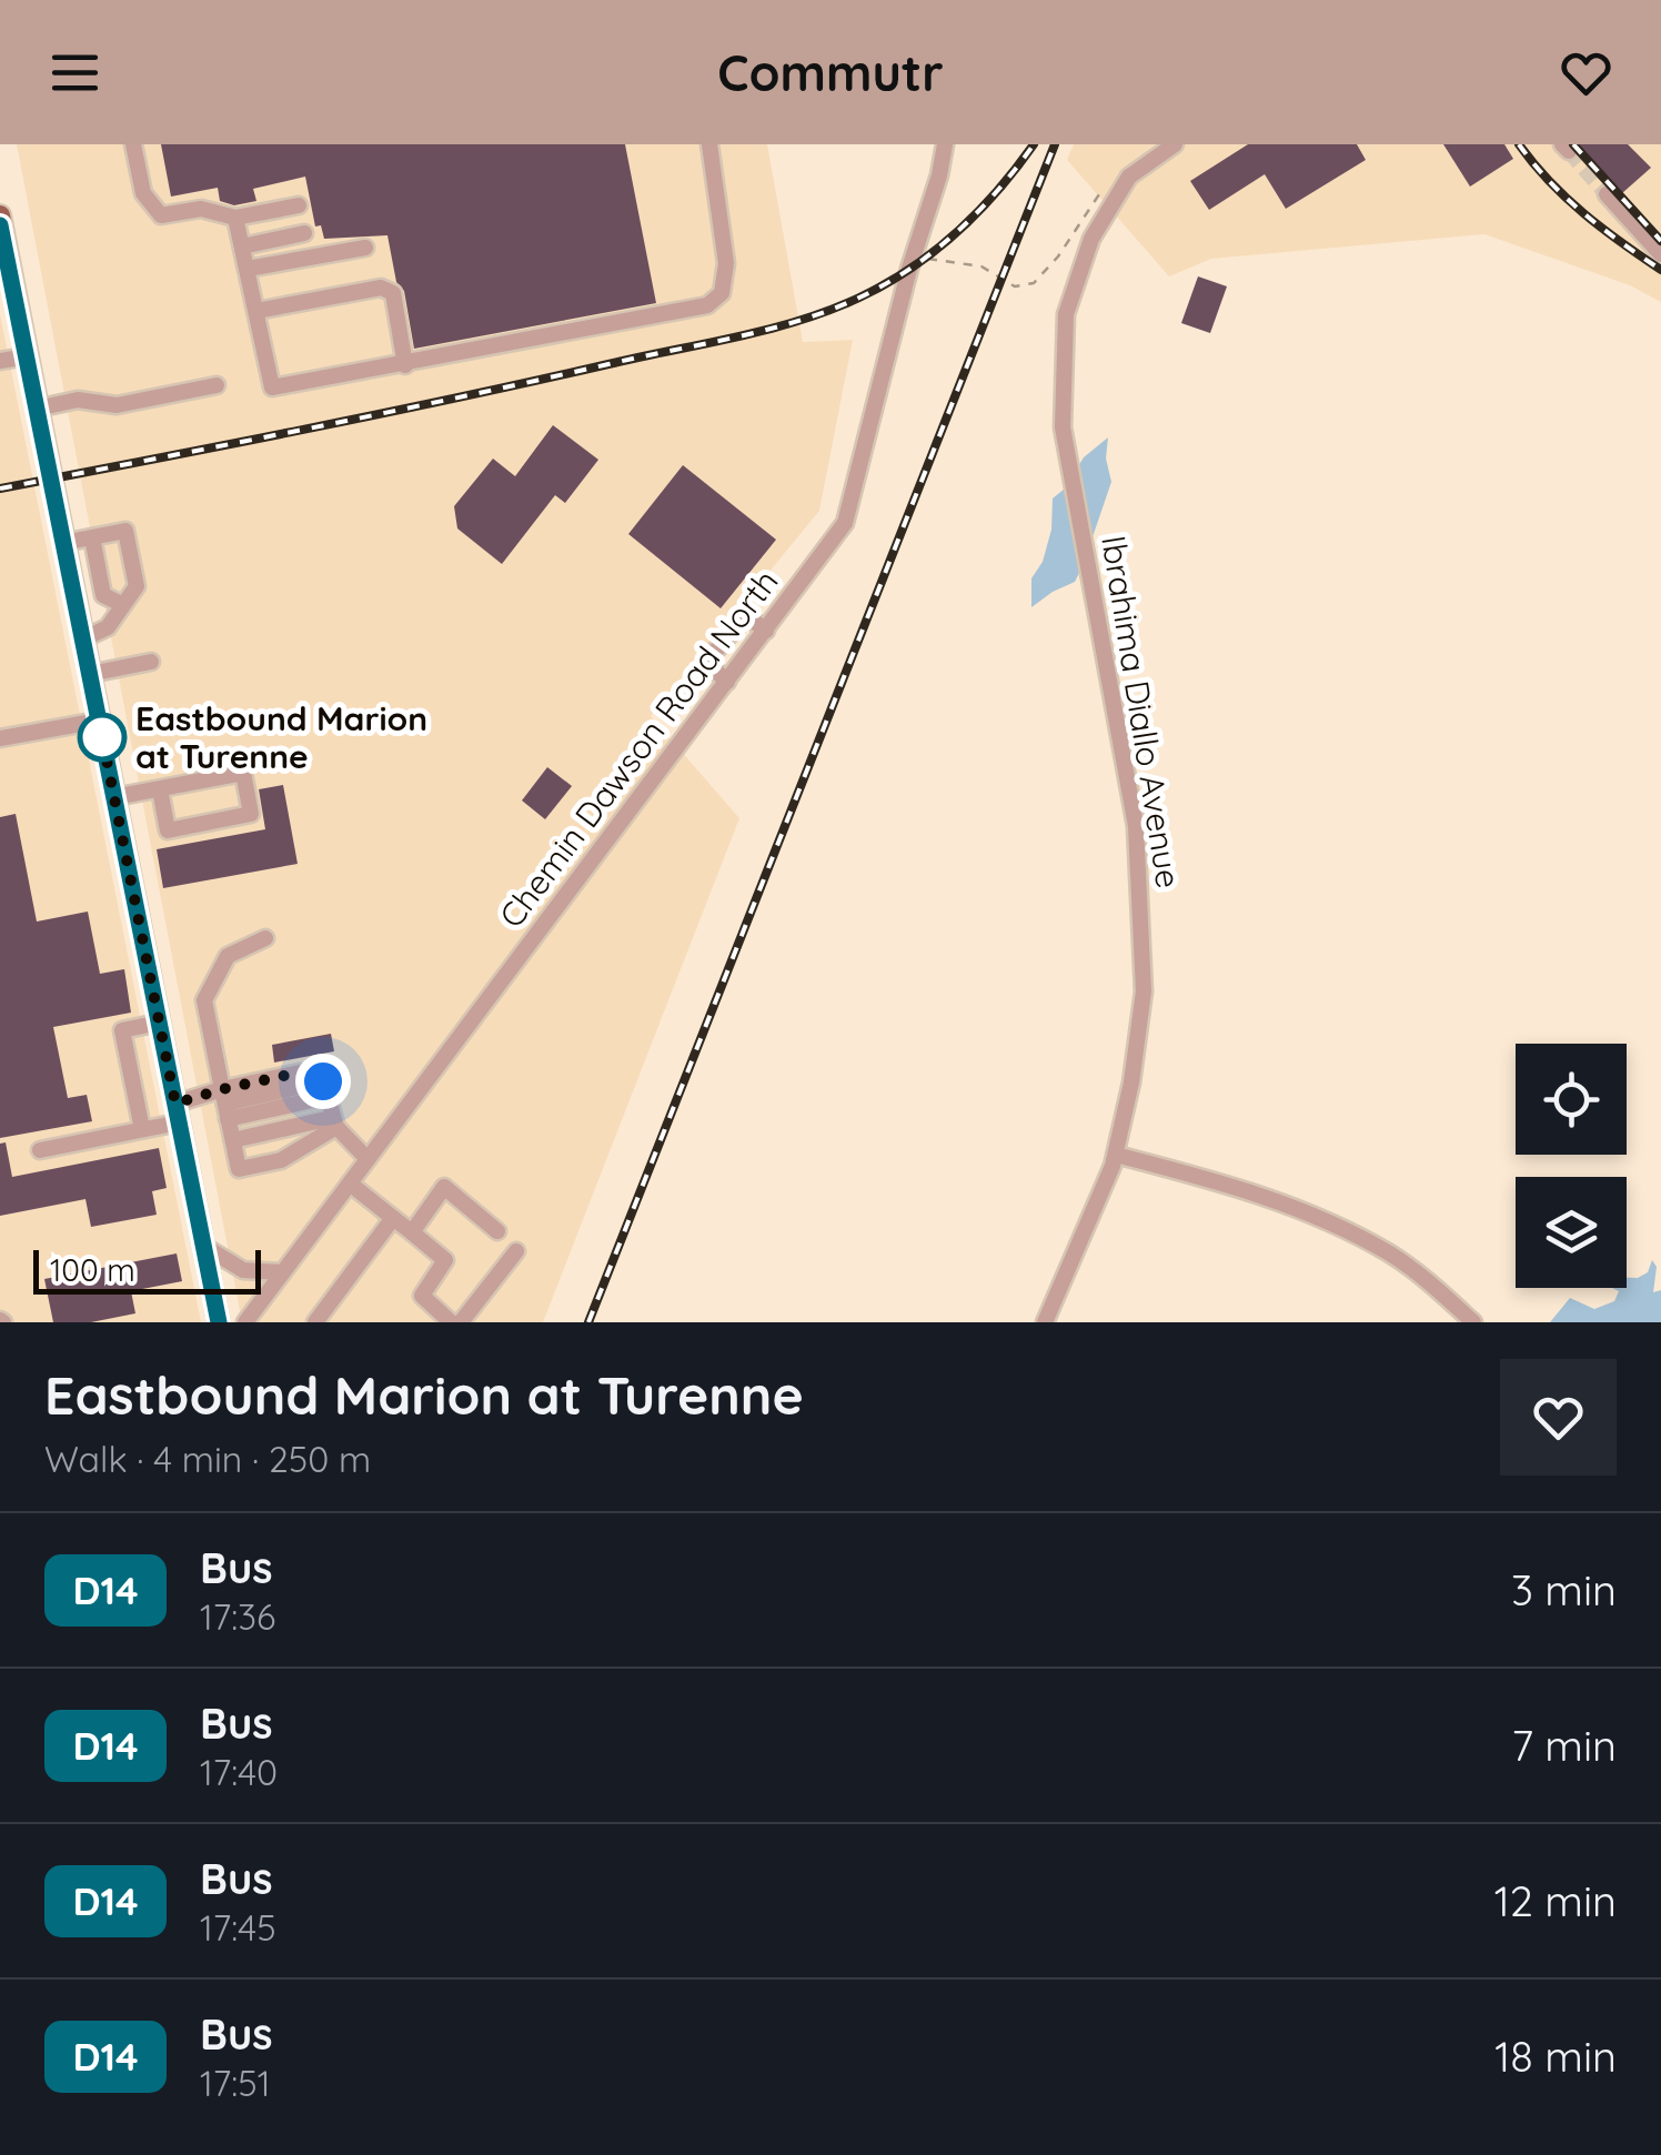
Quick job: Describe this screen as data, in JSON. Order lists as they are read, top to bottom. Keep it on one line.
{"streets":{"street":["Ibrahima Diallo Avenue","Chemin Dawson Road North"]},"places":["Eastbound Marion at Turenne"],"lines":["bus line D14"],"scale_bar":"100 m","page":{"header":"Commutr","scale":"100 m","heading":["Eastbound Marion at Turenne","Walk · 4 min · 250 m"],"list":[{"mark":"D14","name":"Bus","note":"17:36","value":"3 min"},{"mark":"D14","name":"Bus","note":"17:40","value":"7 min"},{"mark":"D14","name":"Bus","note":"17:45","value":"12 min"},{"mark":"D14","name":"Bus","note":"17:51","value":"18 min"}]}}
